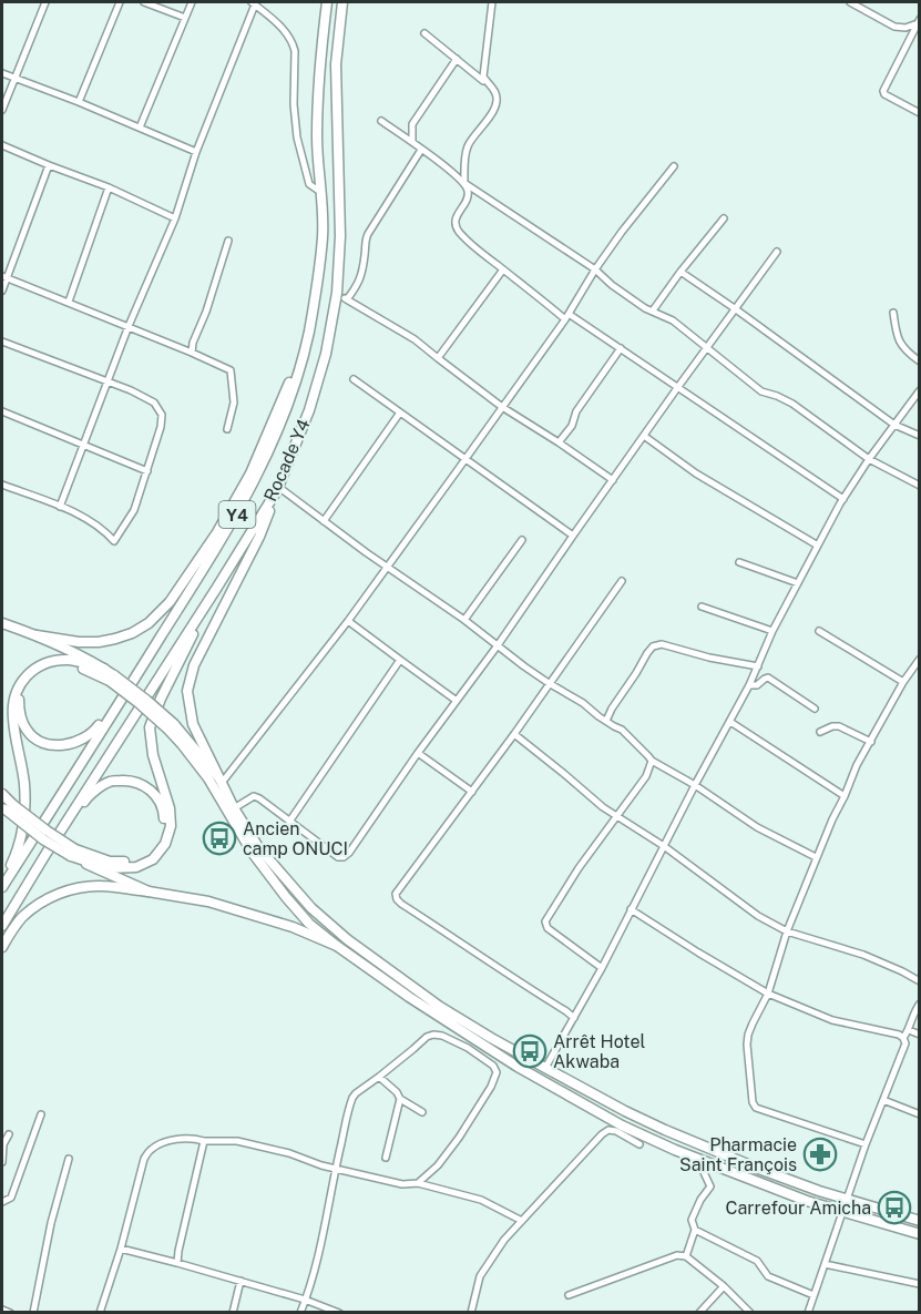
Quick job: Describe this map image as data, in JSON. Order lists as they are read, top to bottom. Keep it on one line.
{"streets":{"main road":["Rocade Y4","Y4"]},"places":{"bus stop":["Ancien camp ONUCI","Arrêt Hotel Akwaba","Carrefour Amicha"],"pharmacy":["Pharmacie Saint François"]}}
